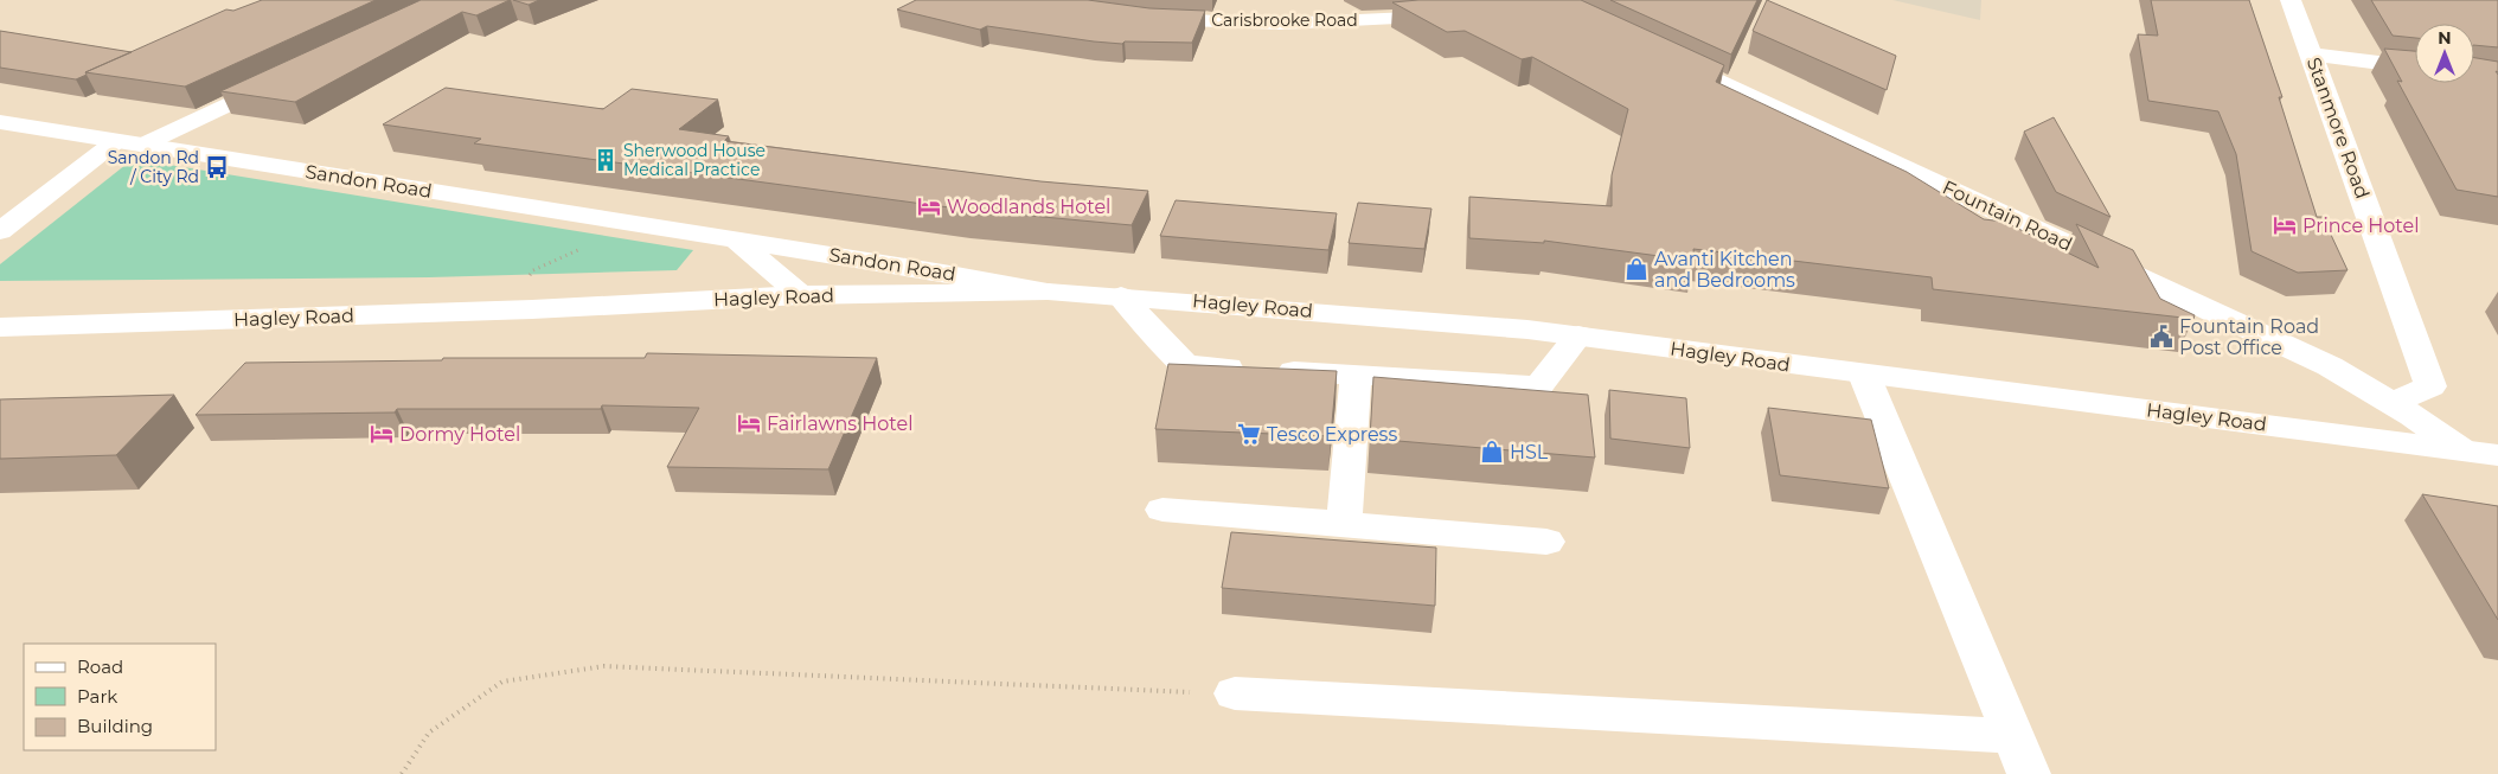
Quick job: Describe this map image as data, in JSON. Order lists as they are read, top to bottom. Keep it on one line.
{"streets":{"main road":["Carisbrooke Road","Stanmore Road","Sandon Road","Fountain Road","Hagley Road"]},"crossings":[["Stanmore Road","Fountain Road"],["Sandon Road","Hagley Road"],["Fountain Road","Hagley Road"]],"places":{"building":["Sherwood House Medical Practice"],"bus stop":["Sandon Rd / City Rd"],"hotel":["Woodlands Hotel","Prince Hotel","Fairlawns Hotel","Dormy Hotel"],"shop":["Avanti Kitchen and Bedrooms","HSL"],"public building":["Fountain Road Post Office"],"supermarket":["Tesco Express"]},"legend":["Road","Park","Building"],"north":"top"}
